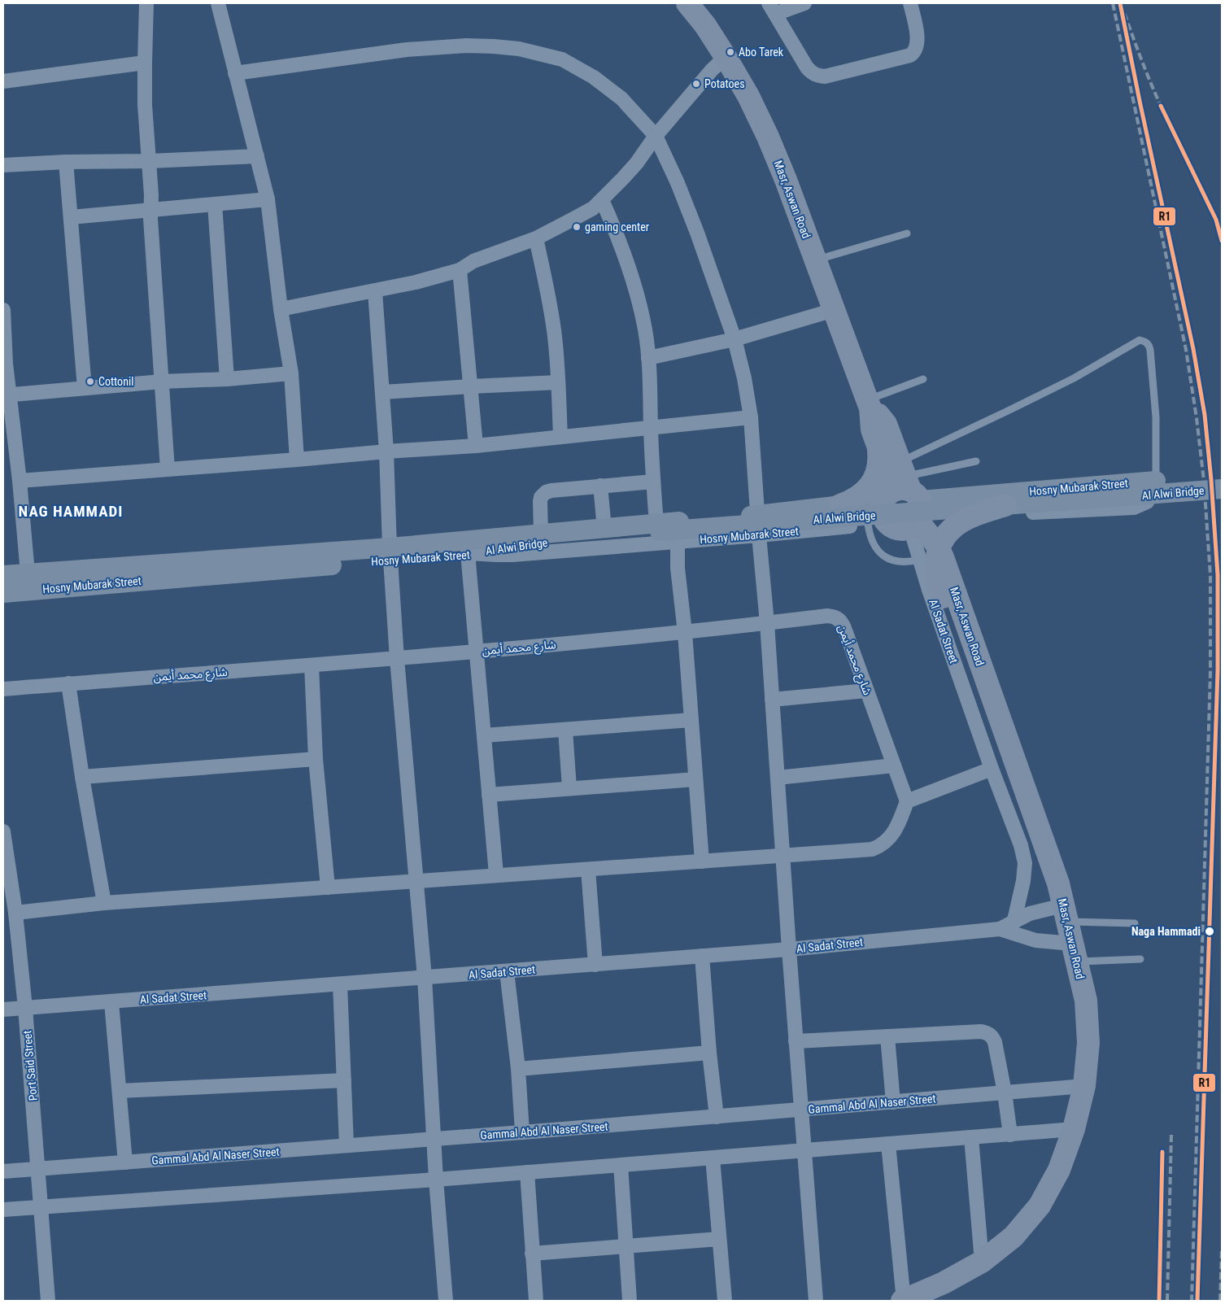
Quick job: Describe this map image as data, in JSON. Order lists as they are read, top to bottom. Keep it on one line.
{"streets":{"main road":["Masr, Aswan Road","Hosny Mubarak Street","Al Alwi Bridge"],"street":["Al Sadat Street","شارع محمد أيمن","Port Said Street","Gammal Abd Al Naser Street"]},"crossings":[["Masr, Aswan Road","Hosny Mubarak Street"],["Masr, Aswan Road","Al Sadat Street"],["Masr, Aswan Road","Gammal Abd Al Naser Street"],["Hosny Mubarak Street","Al Alwi Bridge"],["Hosny Mubarak Street","Al Sadat Street"],["Al Sadat Street","Port Said Street"],["Port Said Street","Gammal Abd Al Naser Street"]],"districts":["NAG HAMMADI"],"places":["Abo Tarek","Potatoes","gaming center","Cottonil","Naga Hammadi"],"lines":["transit line R1"]}
